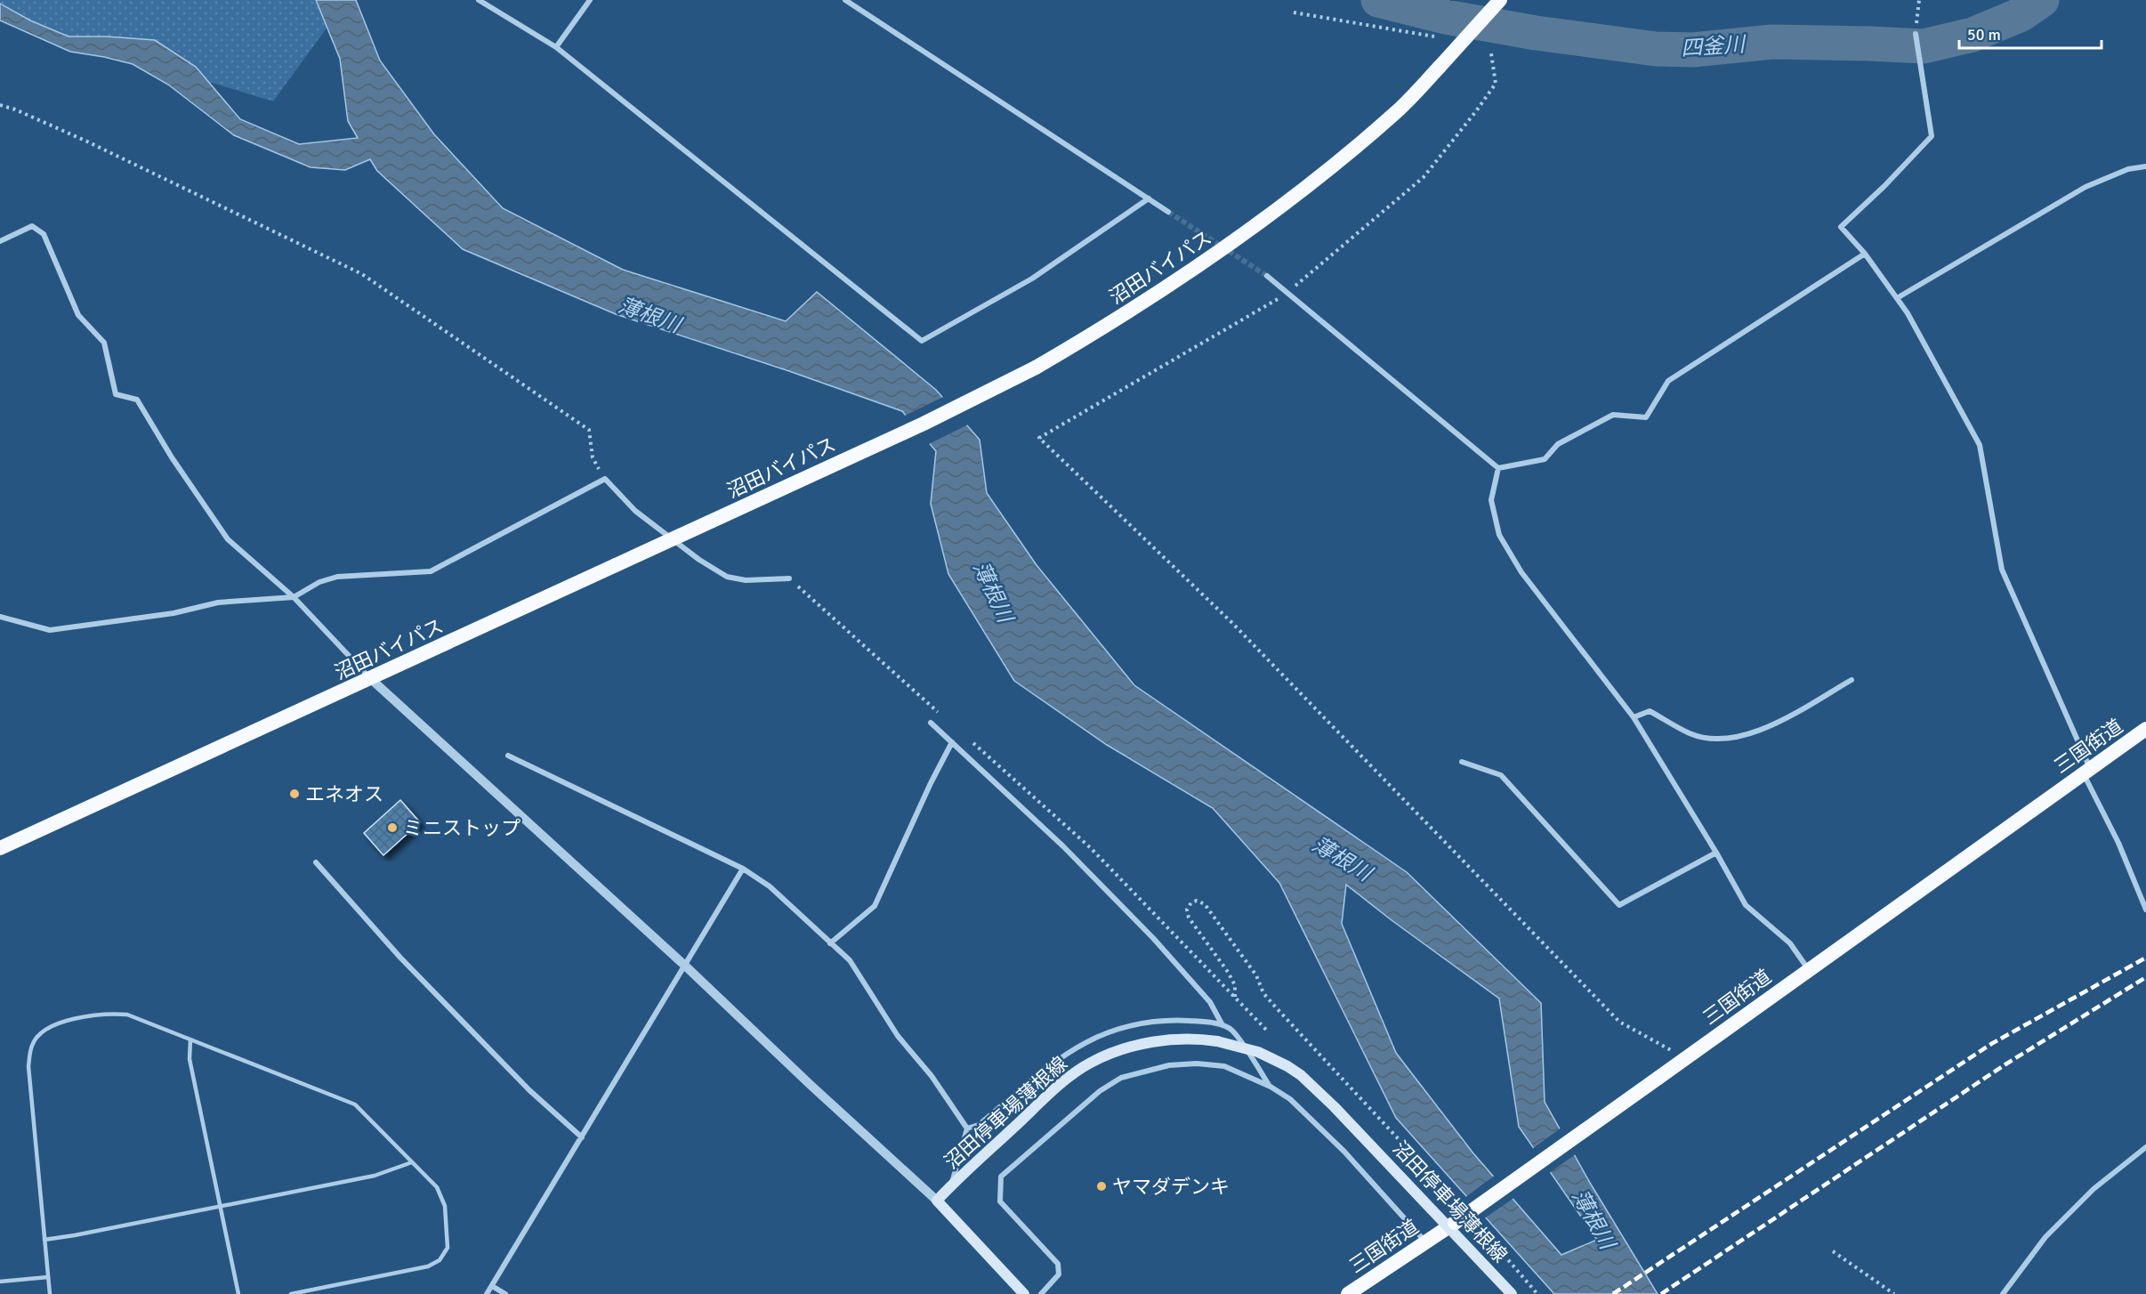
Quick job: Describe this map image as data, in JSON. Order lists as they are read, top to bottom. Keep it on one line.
{"streets":{"highway":["沼田バイパス","三国街道"],"main road":["沼田停車場薄根線"]},"water":["四釜川","薄根川"],"places":["エネオス","ミニストップ","ヤマダデンキ"],"scale_bar":"50 m"}
